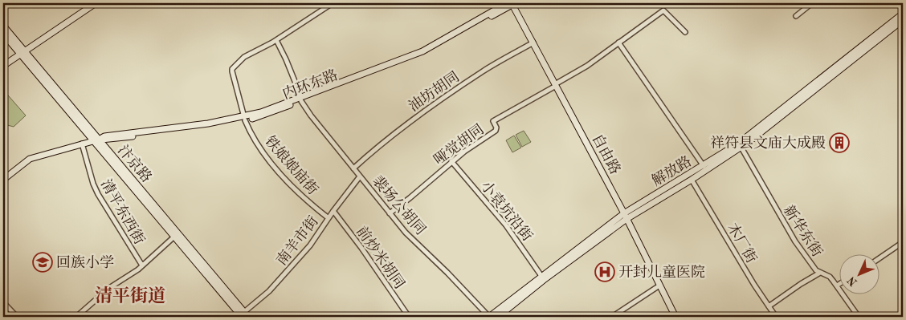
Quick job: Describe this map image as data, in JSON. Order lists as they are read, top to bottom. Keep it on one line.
{"streets":{"main road":["内环东路","自由路","汴京路","解放路"],"street":["油坊胡同","哑觉胡同","铁娘娘庙街","裴场公胡同","小袁坑沿街","清平东西街","新华东街","南羊市街","木厂街","前炒米胡同"]},"crossings":[["内环东路","自由路"],["内环东路","汴京路"],["内环东路","铁娘娘庙街"],["内环东路","裴场公胡同"],["内环东路","清平东西街"],["油坊胡同","自由路"],["油坊胡同","裴场公胡同"],["哑觉胡同","自由路"],["哑觉胡同","裴场公胡同"],["哑觉胡同","小袁坑沿街"],["自由路","解放路"],["汴京路","南羊市街"],["铁娘娘庙街","裴场公胡同"],["铁娘娘庙街","南羊市街"],["解放路","裴场公胡同"],["解放路","小袁坑沿街"],["解放路","新华东街"],["解放路","木厂街"],["裴场公胡同","南羊市街"],["南羊市街","前炒米胡同"]],"districts":["清平街道"],"places":{"building":["祥符县文庙大成殿"],"school or university":["回族小学"],"hospital":["开封儿童医院"]},"north":"bottom left"}
